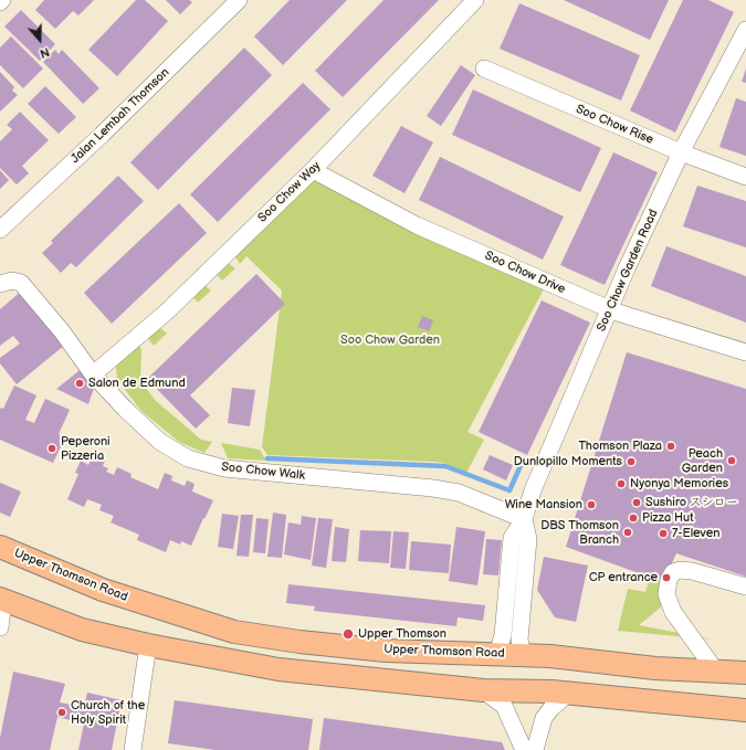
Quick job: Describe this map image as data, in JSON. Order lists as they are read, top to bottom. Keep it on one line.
{"streets":{"main road":["Upper Thomson Road"],"street":["Jalan Lembah Thomson","Soo Chow Rise","Soo Chow Way","Soo Chow Garden Road","Soo Chow Drive","Soo Chow Walk"]},"crossings":[["Soo Chow Rise","Soo Chow Garden Road"],["Soo Chow Way","Soo Chow Drive"],["Soo Chow Way","Soo Chow Walk"],["Soo Chow Garden Road","Soo Chow Drive"],["Soo Chow Garden Road","Soo Chow Walk"],["Soo Chow Garden Road","Upper Thomson Road"]],"parks":["Soo Chow Garden"],"places":["Salon de Edmund","Thomson Plaza","Peperoni Pizzeria","Peach Garden","Dunlopillo Moments","Nyonya Memories","Sushiro スシロー","Wine Mansion","Pizza Hut","DBS Thomson Branch","7-Eleven","CP entrance","Upper Thomson","Church of the Holy Spirit"],"north":"bottom"}
